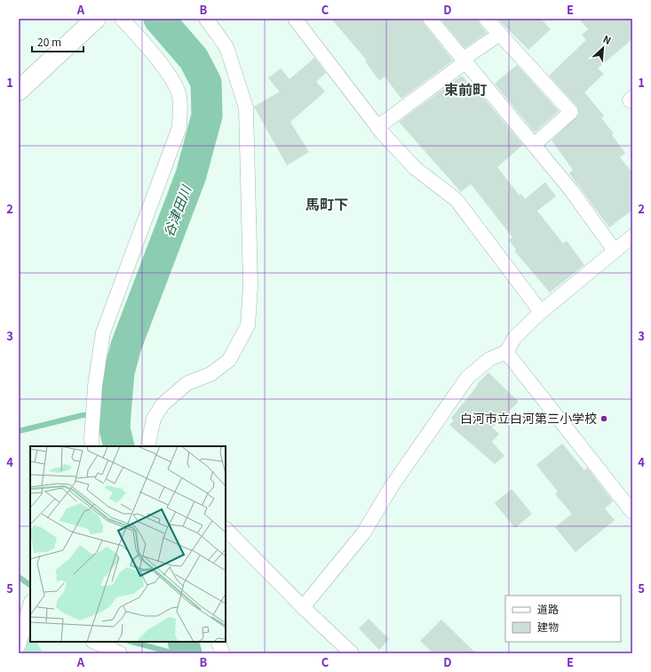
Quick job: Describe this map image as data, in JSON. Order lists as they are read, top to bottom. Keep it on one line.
{"districts":["束前町","馬町下"],"water":["谷津田川"],"places":["白河市立白河第三小学校"],"legend":["道路","建物"],"scale_bar":"20 m","north":"top right","grid":{"columns":["A","B","C","D","E"],"rows":["1","2","3","4","5"]}}
